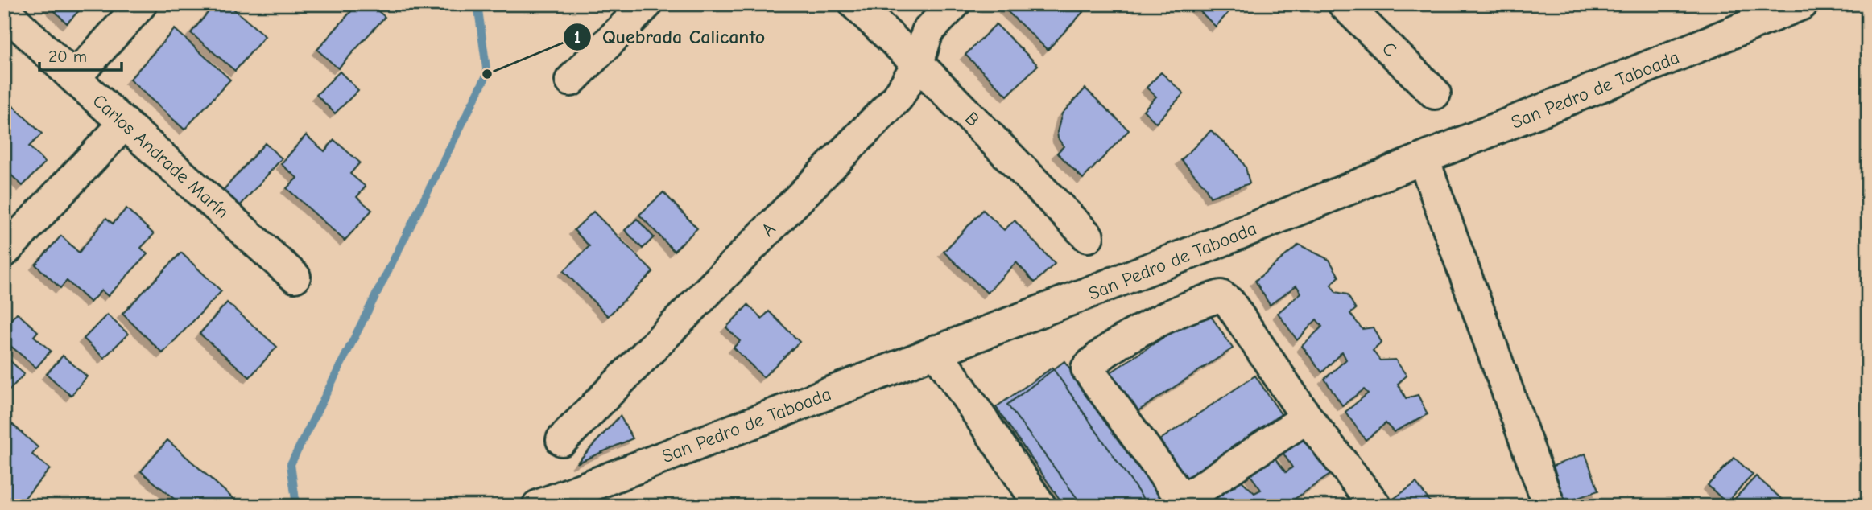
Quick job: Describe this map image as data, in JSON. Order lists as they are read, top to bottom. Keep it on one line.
{"streets":{"street":["C","San Pedro de Taboada","B","Carlos Andrade Marín","A"]},"crossings":[["B","A"]],"places":["Quebrada Calicanto"],"scale_bar":"20 m"}
